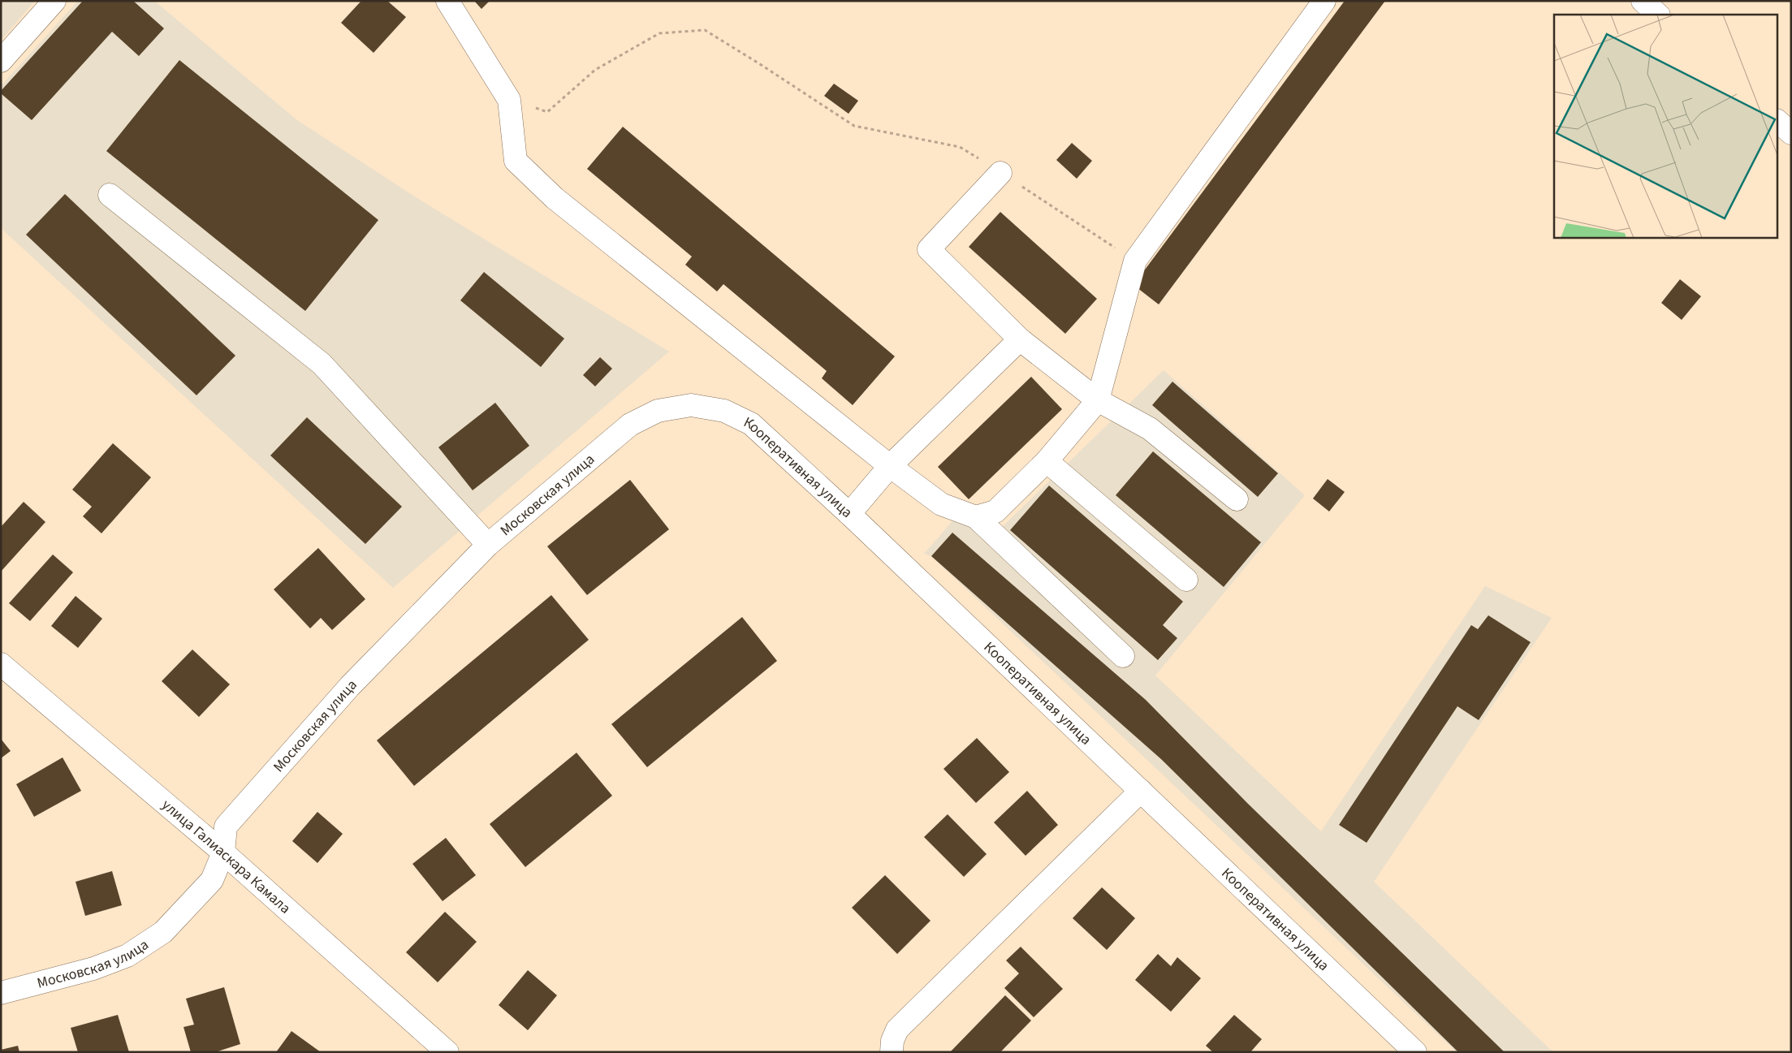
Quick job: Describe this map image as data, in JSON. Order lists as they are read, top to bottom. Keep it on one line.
{"streets":{"street":["Кооперативная улица","Московская улица","улица Галиаскара Камала"]},"crossings":[["Кооперативная улица","Московская улица"],["Московская улица","улица Галиаскара Камала"]]}
